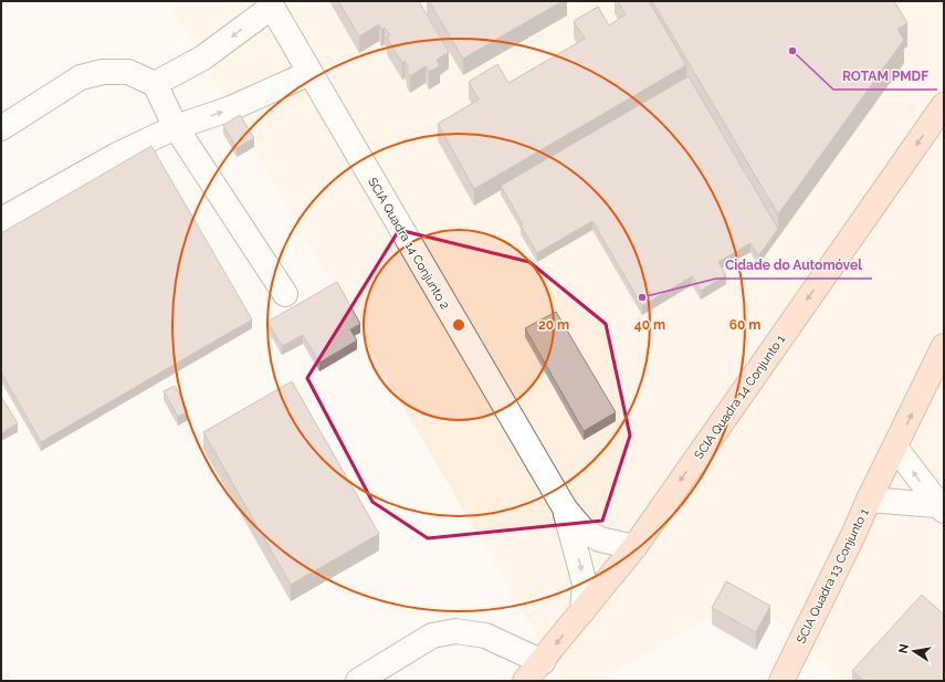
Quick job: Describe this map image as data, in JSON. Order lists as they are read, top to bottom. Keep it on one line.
{"streets":{"main road":["SCIA Quadra 14 Conjunto 1","SCIA Quadra 13 Conjunto 1"],"street":["SCIA Quadra 14 Conjunto 2"]},"one_way":["SCIA Quadra 14 Conjunto 1"],"places":["ROTAM PMDF","Cidade do Automóvel"],"north":"left","rings":["20 m","40 m","60 m"]}
